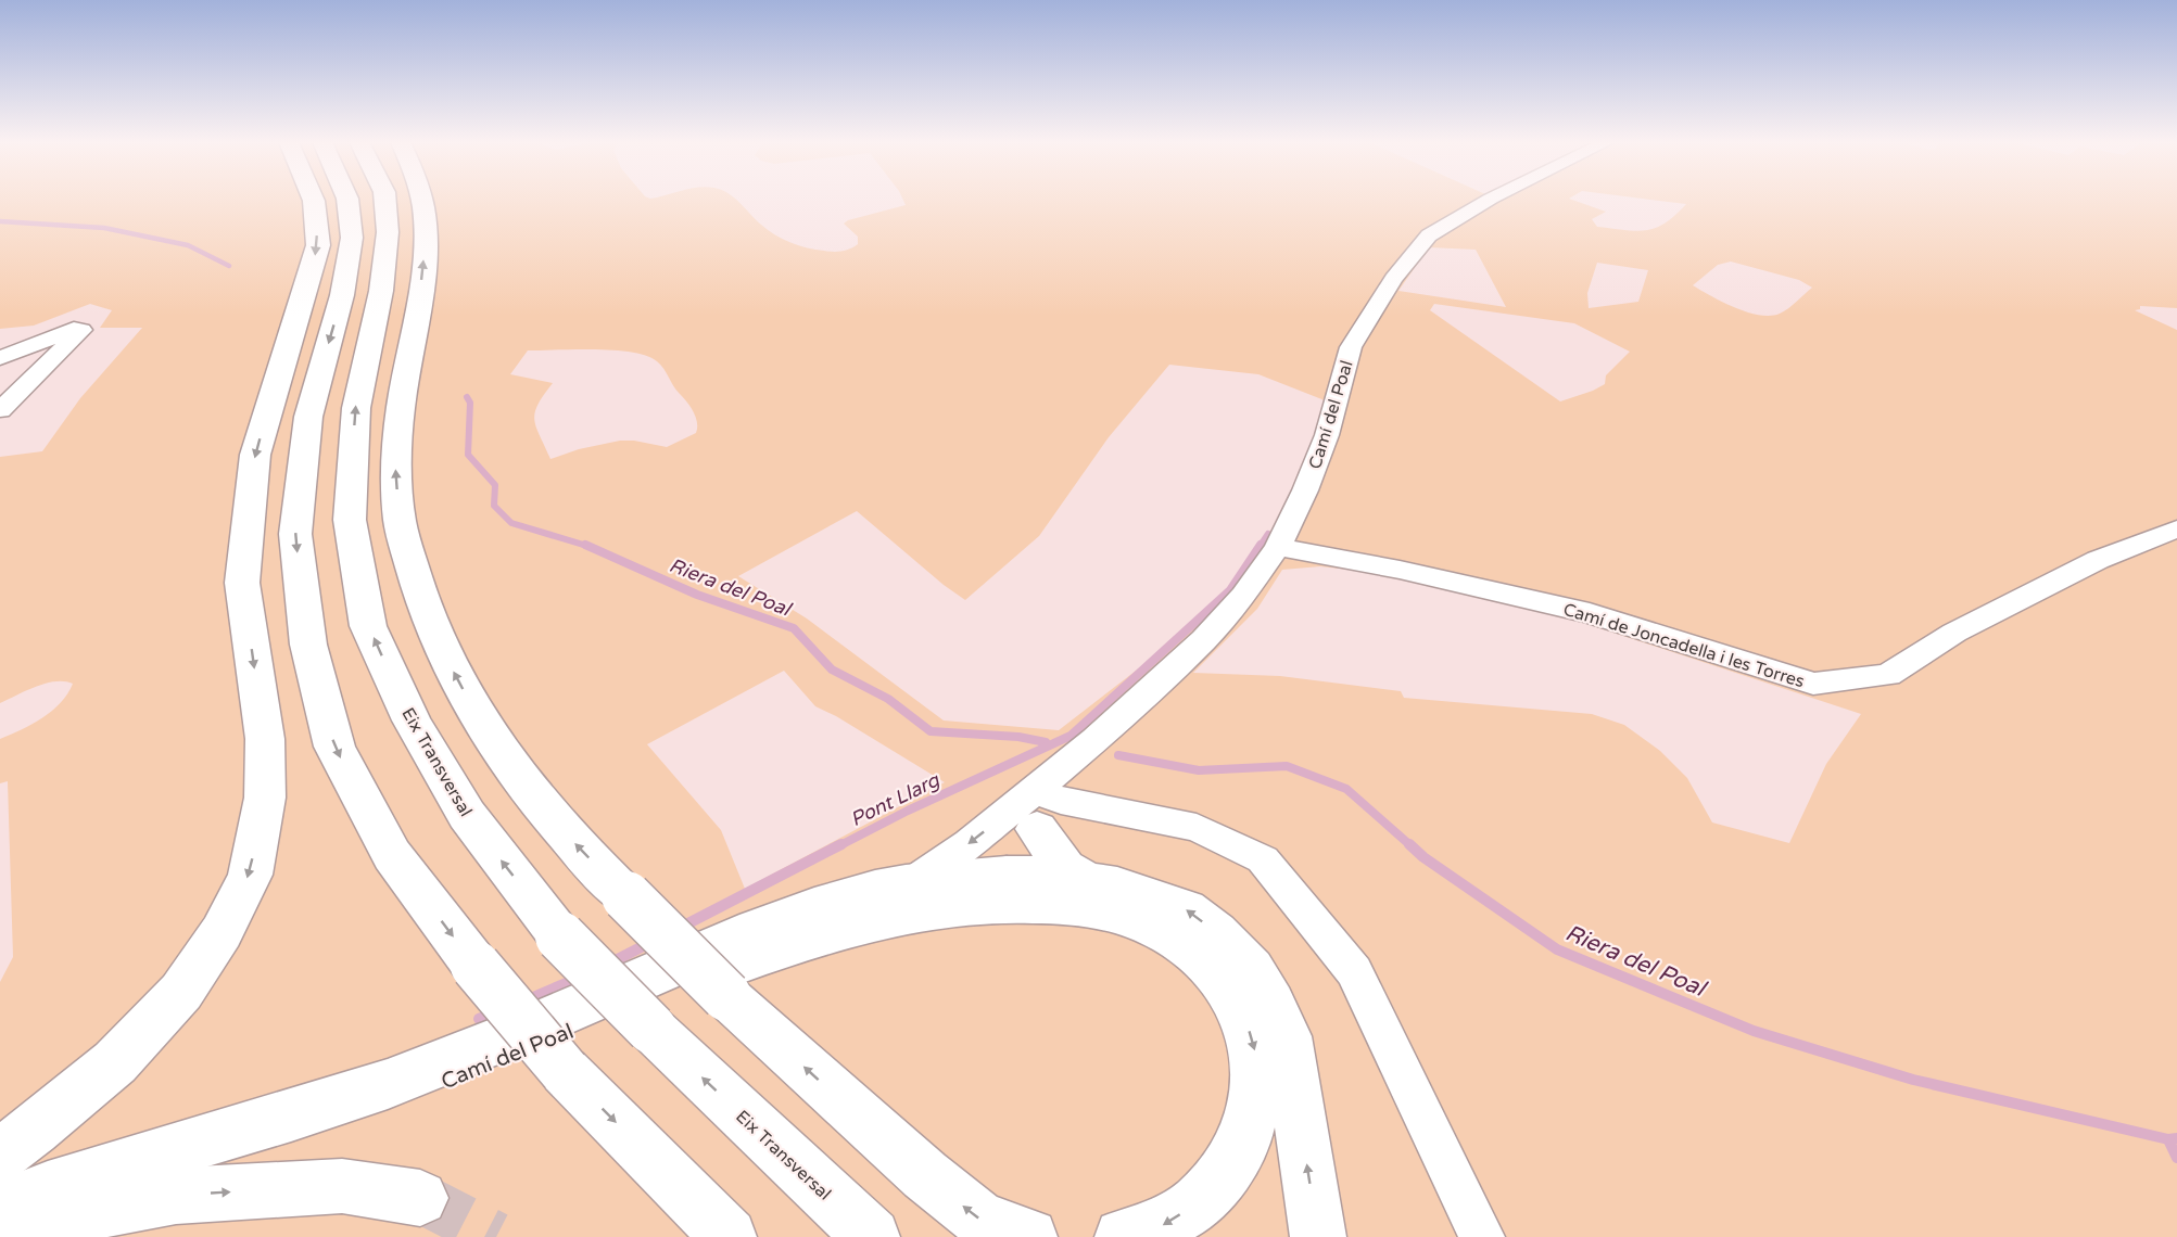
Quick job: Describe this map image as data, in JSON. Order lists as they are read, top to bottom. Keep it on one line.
{"streets":{"main road":["Camí del Poal","Eix Transversal"],"street":["Camí de Joncadella i les Torres"]},"crossings":[["Camí del Poal","Camí de Joncadella i les Torres"]],"water":["Riera del Poal","Pont Llarg"]}
